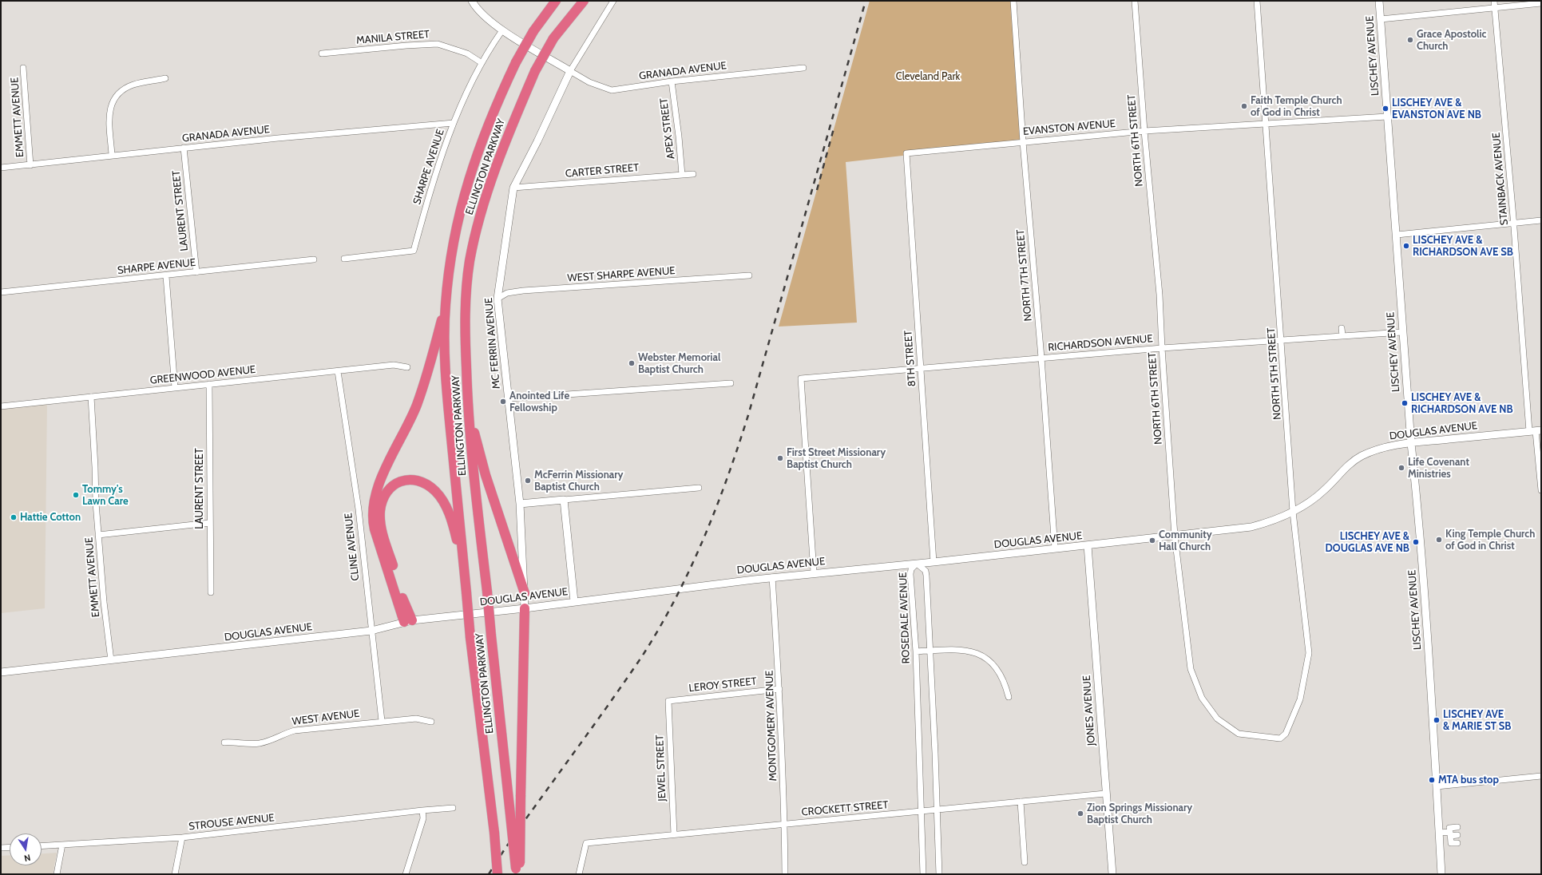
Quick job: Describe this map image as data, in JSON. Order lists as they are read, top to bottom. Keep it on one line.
{"streets":{"highway":["ELLINGTON PARKWAY"],"street":["MANILA STREET","LISCHEY AVENUE","GRANADA AVENUE","EMMETT AVENUE","EVANSTON AVENUE","APEX STREET","NORTH 6TH STREET","SHARPE AVENUE","CARTER STREET","STAINBACK AVENUE","LAURENT STREET","WEST SHARPE AVENUE","NORTH 7TH STREET","MC FERRIN AVENUE","RICHARDSON AVENUE","8TH STREET","NORTH 5TH STREET","GREENWOOD AVENUE","DOUGLAS AVENUE","CLINE AVENUE","ROSEDALE AVENUE","LEROY STREET","JONES AVENUE","WEST AVENUE","MONTGOMERY AVENUE","JEWEL STREET","CROCKETT STREET","STROUSE AVENUE"]},"crossings":[["MANILA STREET","SHARPE AVENUE"],["LISCHEY AVENUE","EVANSTON AVENUE"],["LISCHEY AVENUE","RICHARDSON AVENUE"],["LISCHEY AVENUE","DOUGLAS AVENUE"],["GRANADA AVENUE","EMMETT AVENUE"],["GRANADA AVENUE","APEX STREET"],["GRANADA AVENUE","SHARPE AVENUE"],["GRANADA AVENUE","LAURENT STREET"],["GRANADA AVENUE","MC FERRIN AVENUE"],["EMMETT AVENUE","GREENWOOD AVENUE"],["EMMETT AVENUE","DOUGLAS AVENUE"],["EVANSTON AVENUE","NORTH 6TH STREET"],["EVANSTON AVENUE","NORTH 7TH STREET"],["EVANSTON AVENUE","8TH STREET"],["EVANSTON AVENUE","NORTH 5TH STREET"],["APEX STREET","CARTER STREET"],["NORTH 6TH STREET","RICHARDSON AVENUE"],["NORTH 6TH STREET","NORTH 5TH STREET"],["NORTH 6TH STREET","DOUGLAS AVENUE"],["SHARPE AVENUE","LAURENT STREET"],["CARTER STREET","MC FERRIN AVENUE"],["STAINBACK AVENUE","DOUGLAS AVENUE"],["LAURENT STREET","GREENWOOD AVENUE"],["WEST SHARPE AVENUE","MC FERRIN AVENUE"],["NORTH 7TH STREET","RICHARDSON AVENUE"],["NORTH 7TH STREET","DOUGLAS AVENUE"],["MC FERRIN AVENUE","DOUGLAS AVENUE"],["RICHARDSON AVENUE","8TH STREET"],["RICHARDSON AVENUE","NORTH 5TH STREET"],["RICHARDSON AVENUE","DOUGLAS AVENUE"],["8TH STREET","DOUGLAS AVENUE"],["NORTH 5TH STREET","DOUGLAS AVENUE"],["GREENWOOD AVENUE","CLINE AVENUE"],["DOUGLAS AVENUE","CLINE AVENUE"],["DOUGLAS AVENUE","ROSEDALE AVENUE"],["DOUGLAS AVENUE","JONES AVENUE"],["DOUGLAS AVENUE","MONTGOMERY AVENUE"],["CLINE AVENUE","WEST AVENUE"],["ROSEDALE AVENUE","CROCKETT STREET"],["LEROY STREET","MONTGOMERY AVENUE"],["LEROY STREET","JEWEL STREET"],["JONES AVENUE","CROCKETT STREET"],["MONTGOMERY AVENUE","CROCKETT STREET"],["JEWEL STREET","CROCKETT STREET"]],"parks":["Cleveland Park"],"places":["Grace Apostolic Church","Faith Temple Church of God in Christ","LISCHEY AVE & EVANSTON AVE NB","LISCHEY AVE & RICHARDSON AVE SB","Webster Memorial Baptist Church","Anointed Life Fellowship","LISCHEY AVE & RICHARDSON AVE NB","First Street Missionary Baptist Church","Life Covenant Ministries","McFerrin Missionary Baptist Church","Tommy's Lawn Care","Hattie Cotton","King Temple Church of God in Christ","Community Hall Church","LISCHEY AVE & DOUGLAS AVE NB","LISCHEY AVE & MARIE ST SB","MTA bus stop","Zion Springs Missionary Baptist Church"],"north":"bottom"}
